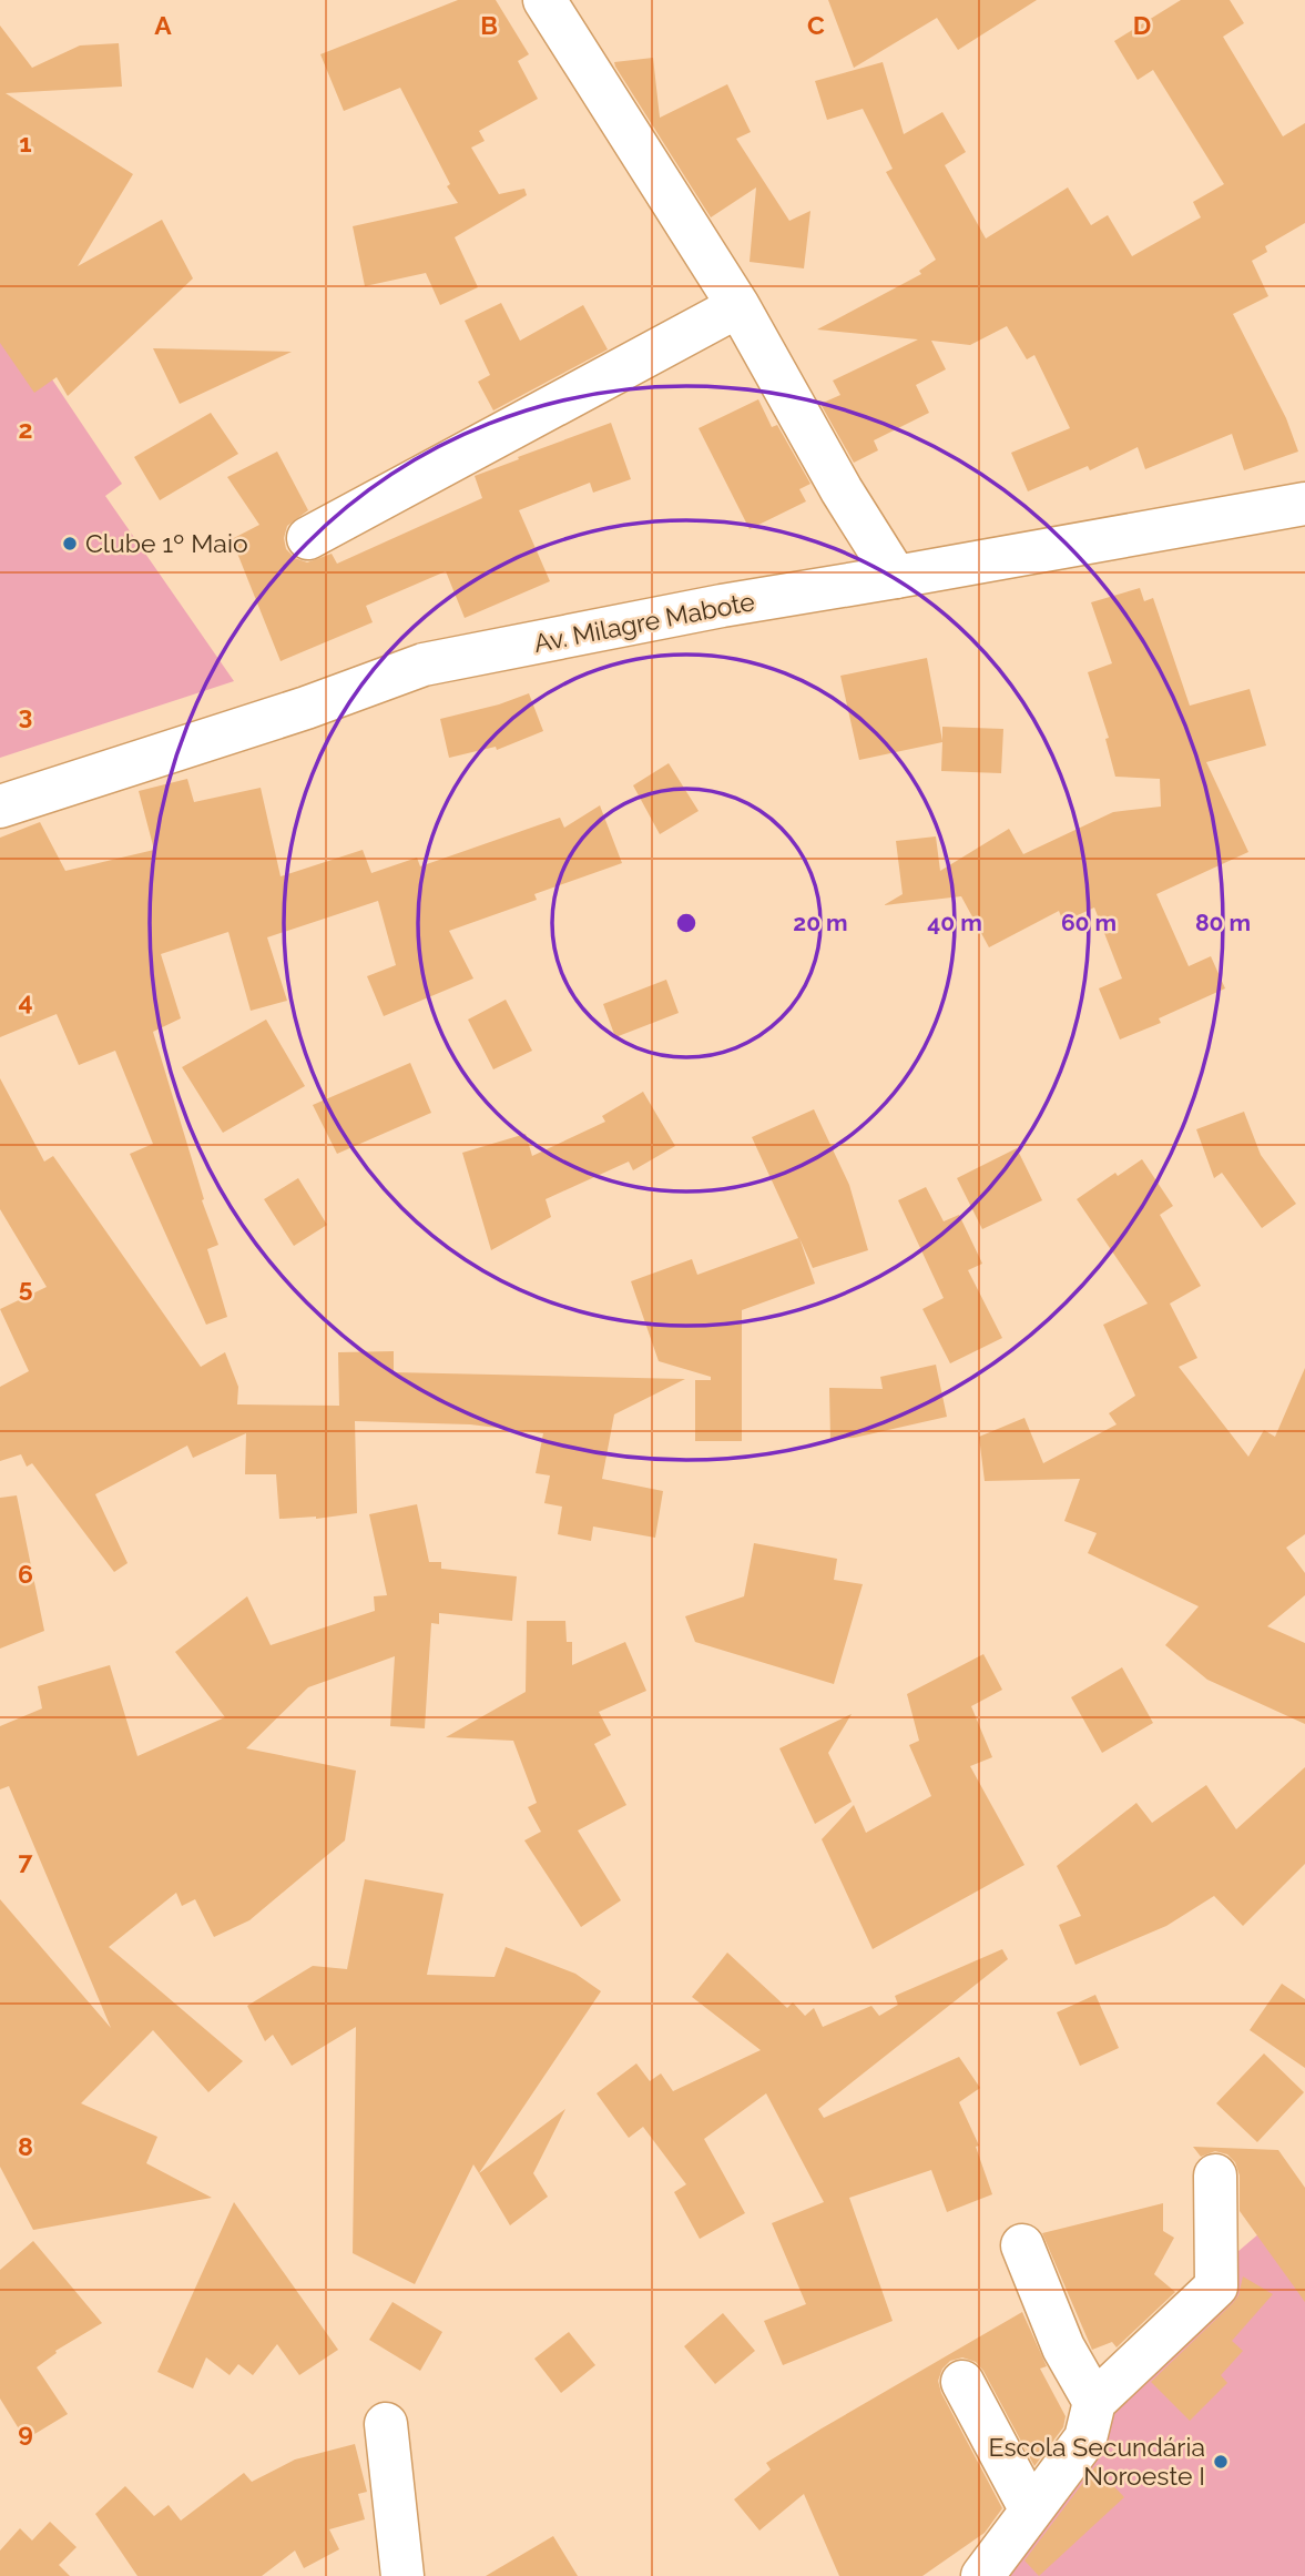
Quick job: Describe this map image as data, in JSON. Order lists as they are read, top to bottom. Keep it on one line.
{"streets":{"street":["Av. Milagre Mabote"]},"places":["Clube 1º Maio","Escola Secundária Noroeste I"],"grid":{"columns":["A","B","C","D"],"rows":["1","2","3","4","5","6","7","8","9"]},"rings":["20 m","40 m","60 m","80 m"]}
